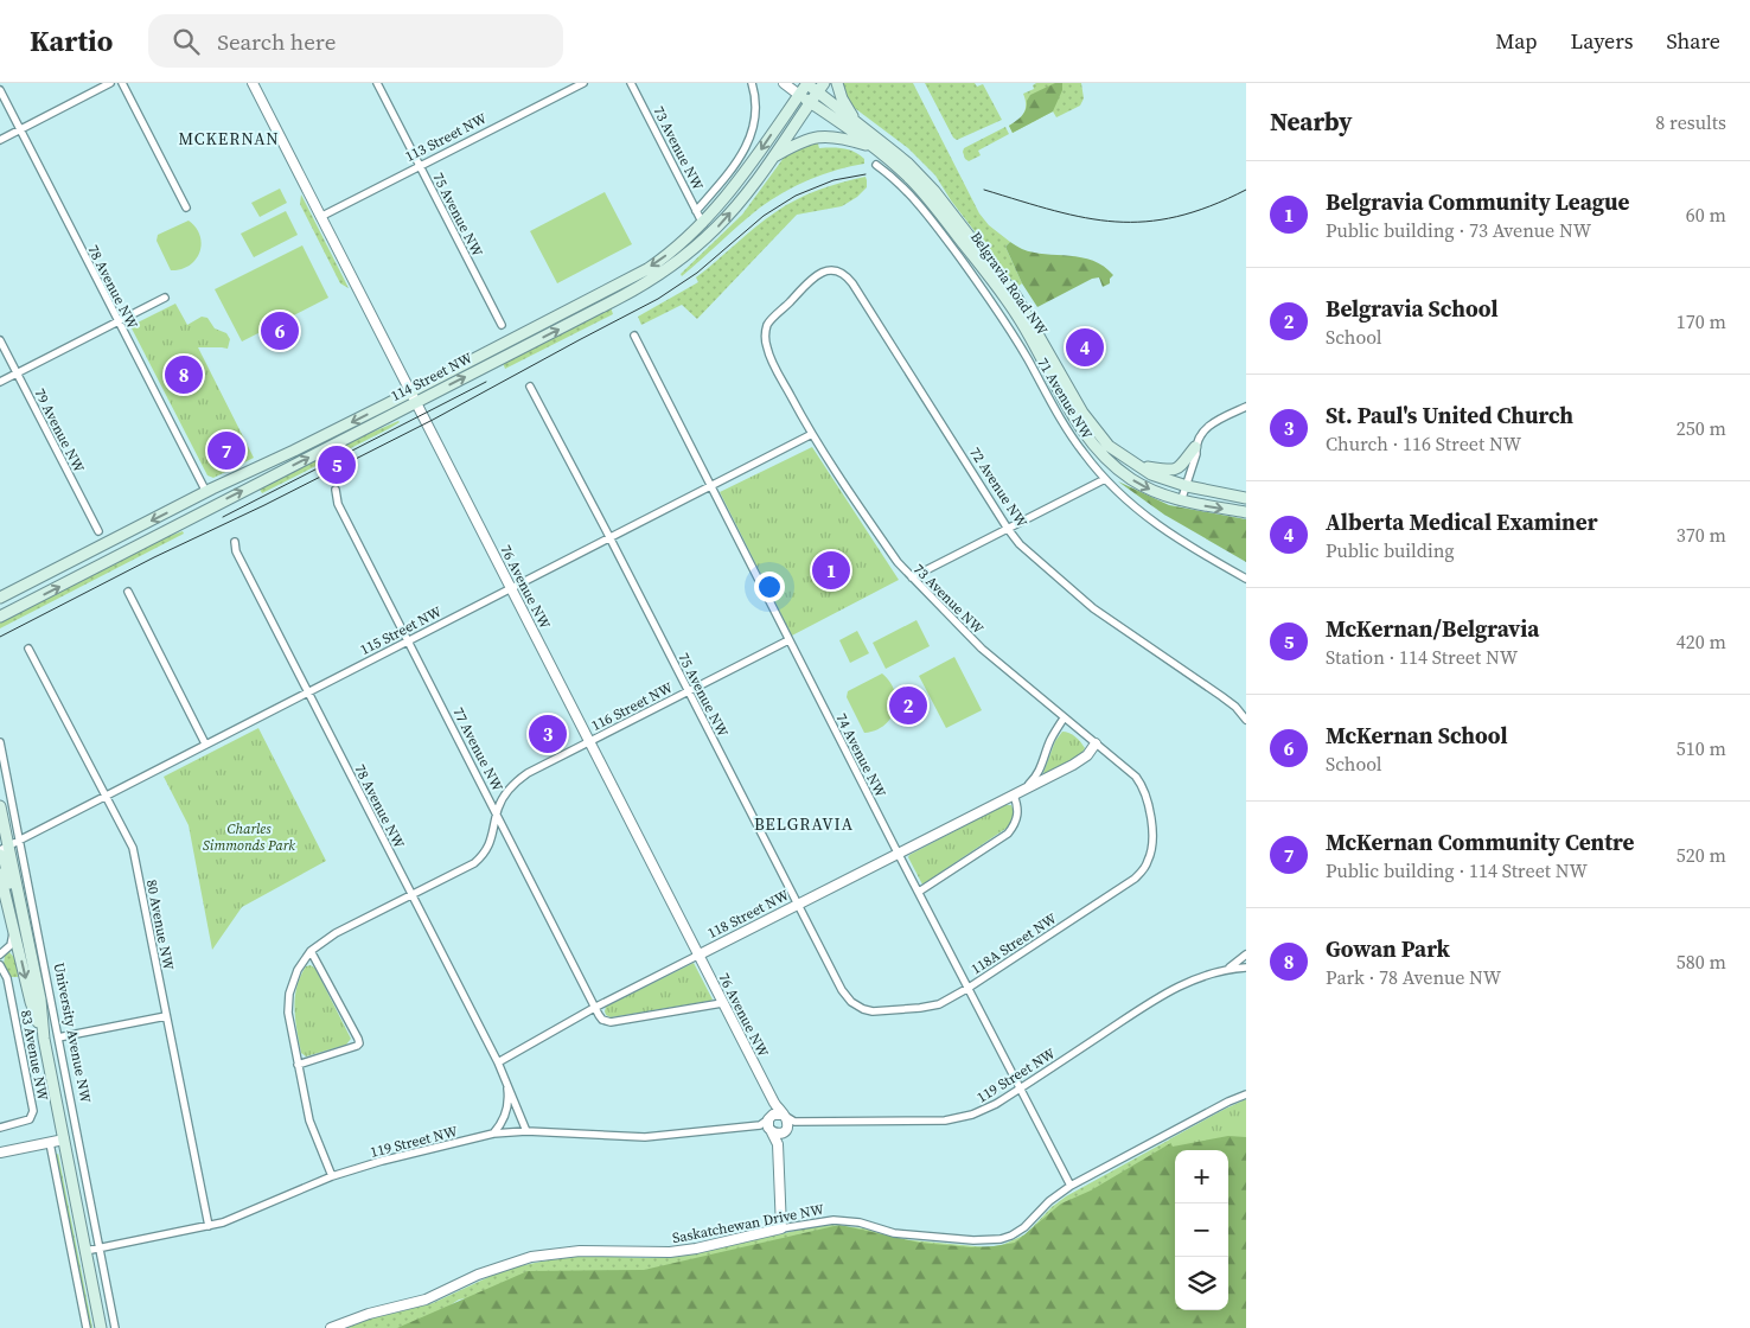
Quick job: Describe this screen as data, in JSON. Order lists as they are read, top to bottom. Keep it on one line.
{"streets":{"main road":["Belgravia Road NW","114 Street NW","University Avenue NW"],"street":["113 Street NW","73 Avenue NW","75 Avenue NW","78 Avenue NW","71 Avenue NW","79 Avenue NW","72 Avenue NW","76 Avenue NW","115 Street NW","116 Street NW","77 Avenue NW","74 Avenue NW","118 Street NW","80 Avenue NW","118A Street NW","83 Avenue NW","119 Street NW","Saskatchewan Drive NW"]},"crossings":[["113 Street NW","75 Avenue NW"],["113 Street NW","76 Avenue NW"],["73 Avenue NW","114 Street NW"],["73 Avenue NW","72 Avenue NW"],["73 Avenue NW","115 Street NW"],["73 Avenue NW","118 Street NW"],["73 Avenue NW","118A Street NW"],["75 Avenue NW","115 Street NW"],["75 Avenue NW","116 Street NW"],["75 Avenue NW","118 Street NW"],["75 Avenue NW","118A Street NW"],["Belgravia Road NW","114 Street NW"],["78 Avenue NW","114 Street NW"],["78 Avenue NW","115 Street NW"],["78 Avenue NW","116 Street NW"],["78 Avenue NW","118 Street NW"],["78 Avenue NW","119 Street NW"],["114 Street NW","76 Avenue NW"],["76 Avenue NW","115 Street NW"],["76 Avenue NW","116 Street NW"],["76 Avenue NW","77 Avenue NW"],["76 Avenue NW","118 Street NW"],["76 Avenue NW","119 Street NW"],["115 Street NW","77 Avenue NW"],["115 Street NW","74 Avenue NW"],["115 Street NW","80 Avenue NW"],["115 Street NW","University Avenue NW"],["116 Street NW","77 Avenue NW"],["116 Street NW","74 Avenue NW"],["77 Avenue NW","118 Street NW"],["74 Avenue NW","118 Street NW"],["74 Avenue NW","118A Street NW"],["74 Avenue NW","119 Street NW"],["74 Avenue NW","Saskatchewan Drive NW"],["80 Avenue NW","119 Street NW"],["University Avenue NW","119 Street NW"]],"districts":["MCKERNAN","BELGRAVIA"],"parks":["Charles Simmonds Park"],"page":{"header":"Kartio","search":"Search here","nav":["Map","Layers","Share"],"heading":["Nearby","8 results"],"list":[{"mark":"1","name":"Belgravia Community League","note":"Public building · 73 Avenue NW","value":"60 m"},{"mark":"2","name":"Belgravia School","note":"School","value":"170 m"},{"mark":"3","name":"St. Paul's United Church","note":"Church · 116 Street NW","value":"250 m"},{"mark":"4","name":"Alberta Medical Examiner","note":"Public building","value":"370 m"},{"mark":"5","name":"McKernan/Belgravia","note":"Station · 114 Street NW","value":"420 m"},{"mark":"6","name":"McKernan School","note":"School","value":"510 m"},{"mark":"7","name":"McKernan Community Centre","note":"Public building · 114 Street NW","value":"520 m"},{"mark":"8","name":"Gowan Park","note":"Park · 78 Avenue NW","value":"580 m"}],"pins":["6","4","8","7","5","1","2","3"],"map_buttons":["+","−"]}}
